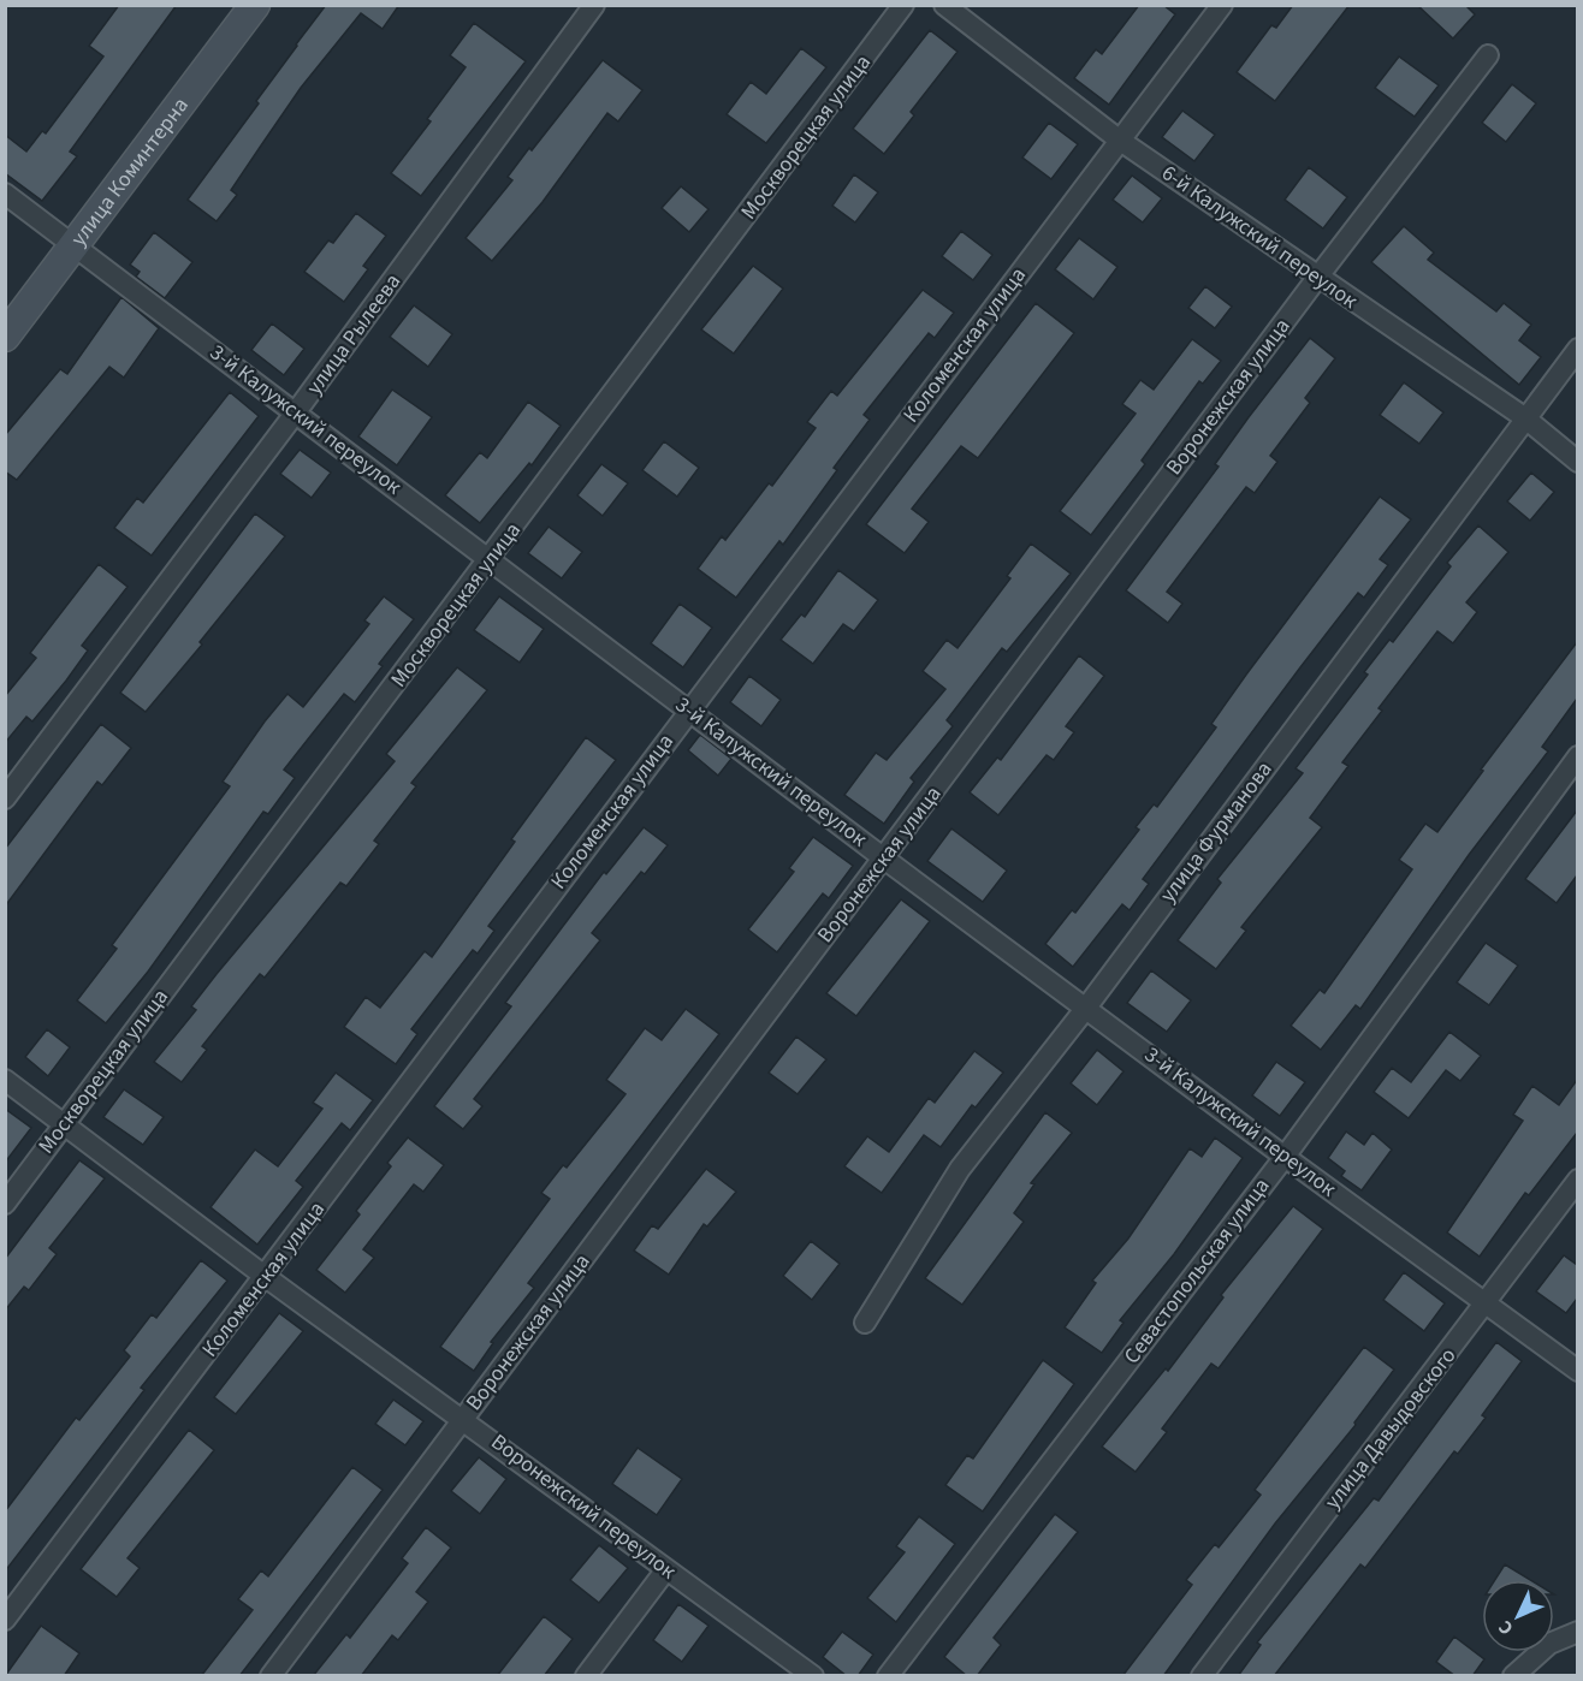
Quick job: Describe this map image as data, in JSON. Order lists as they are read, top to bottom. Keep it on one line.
{"streets":{"street":["Москворецкая улица","улица Коминтерна","6-й Калужский переулок","улица Рылеева","Коломенская улица","Воронежская улица","3-й Калужский переулок","улица Фурманова","Севастопольская улица","улица Давыдовского","Воронежский переулок"]},"crossings":[["Москворецкая улица","3-й Калужский переулок"],["Москворецкая улица","Воронежский переулок"],["улица Коминтерна","3-й Калужский переулок"],["6-й Калужский переулок","Коломенская улица"],["6-й Калужский переулок","Воронежская улица"],["6-й Калужский переулок","улица Фурманова"],["улица Рылеева","3-й Калужский переулок"],["Коломенская улица","3-й Калужский переулок"],["Коломенская улица","Воронежский переулок"],["Воронежская улица","3-й Калужский переулок"],["Воронежская улица","Воронежский переулок"],["3-й Калужский переулок","улица Фурманова"],["3-й Калужский переулок","Севастопольская улица"],["3-й Калужский переулок","улица Давыдовского"]],"north":"bottom left"}
